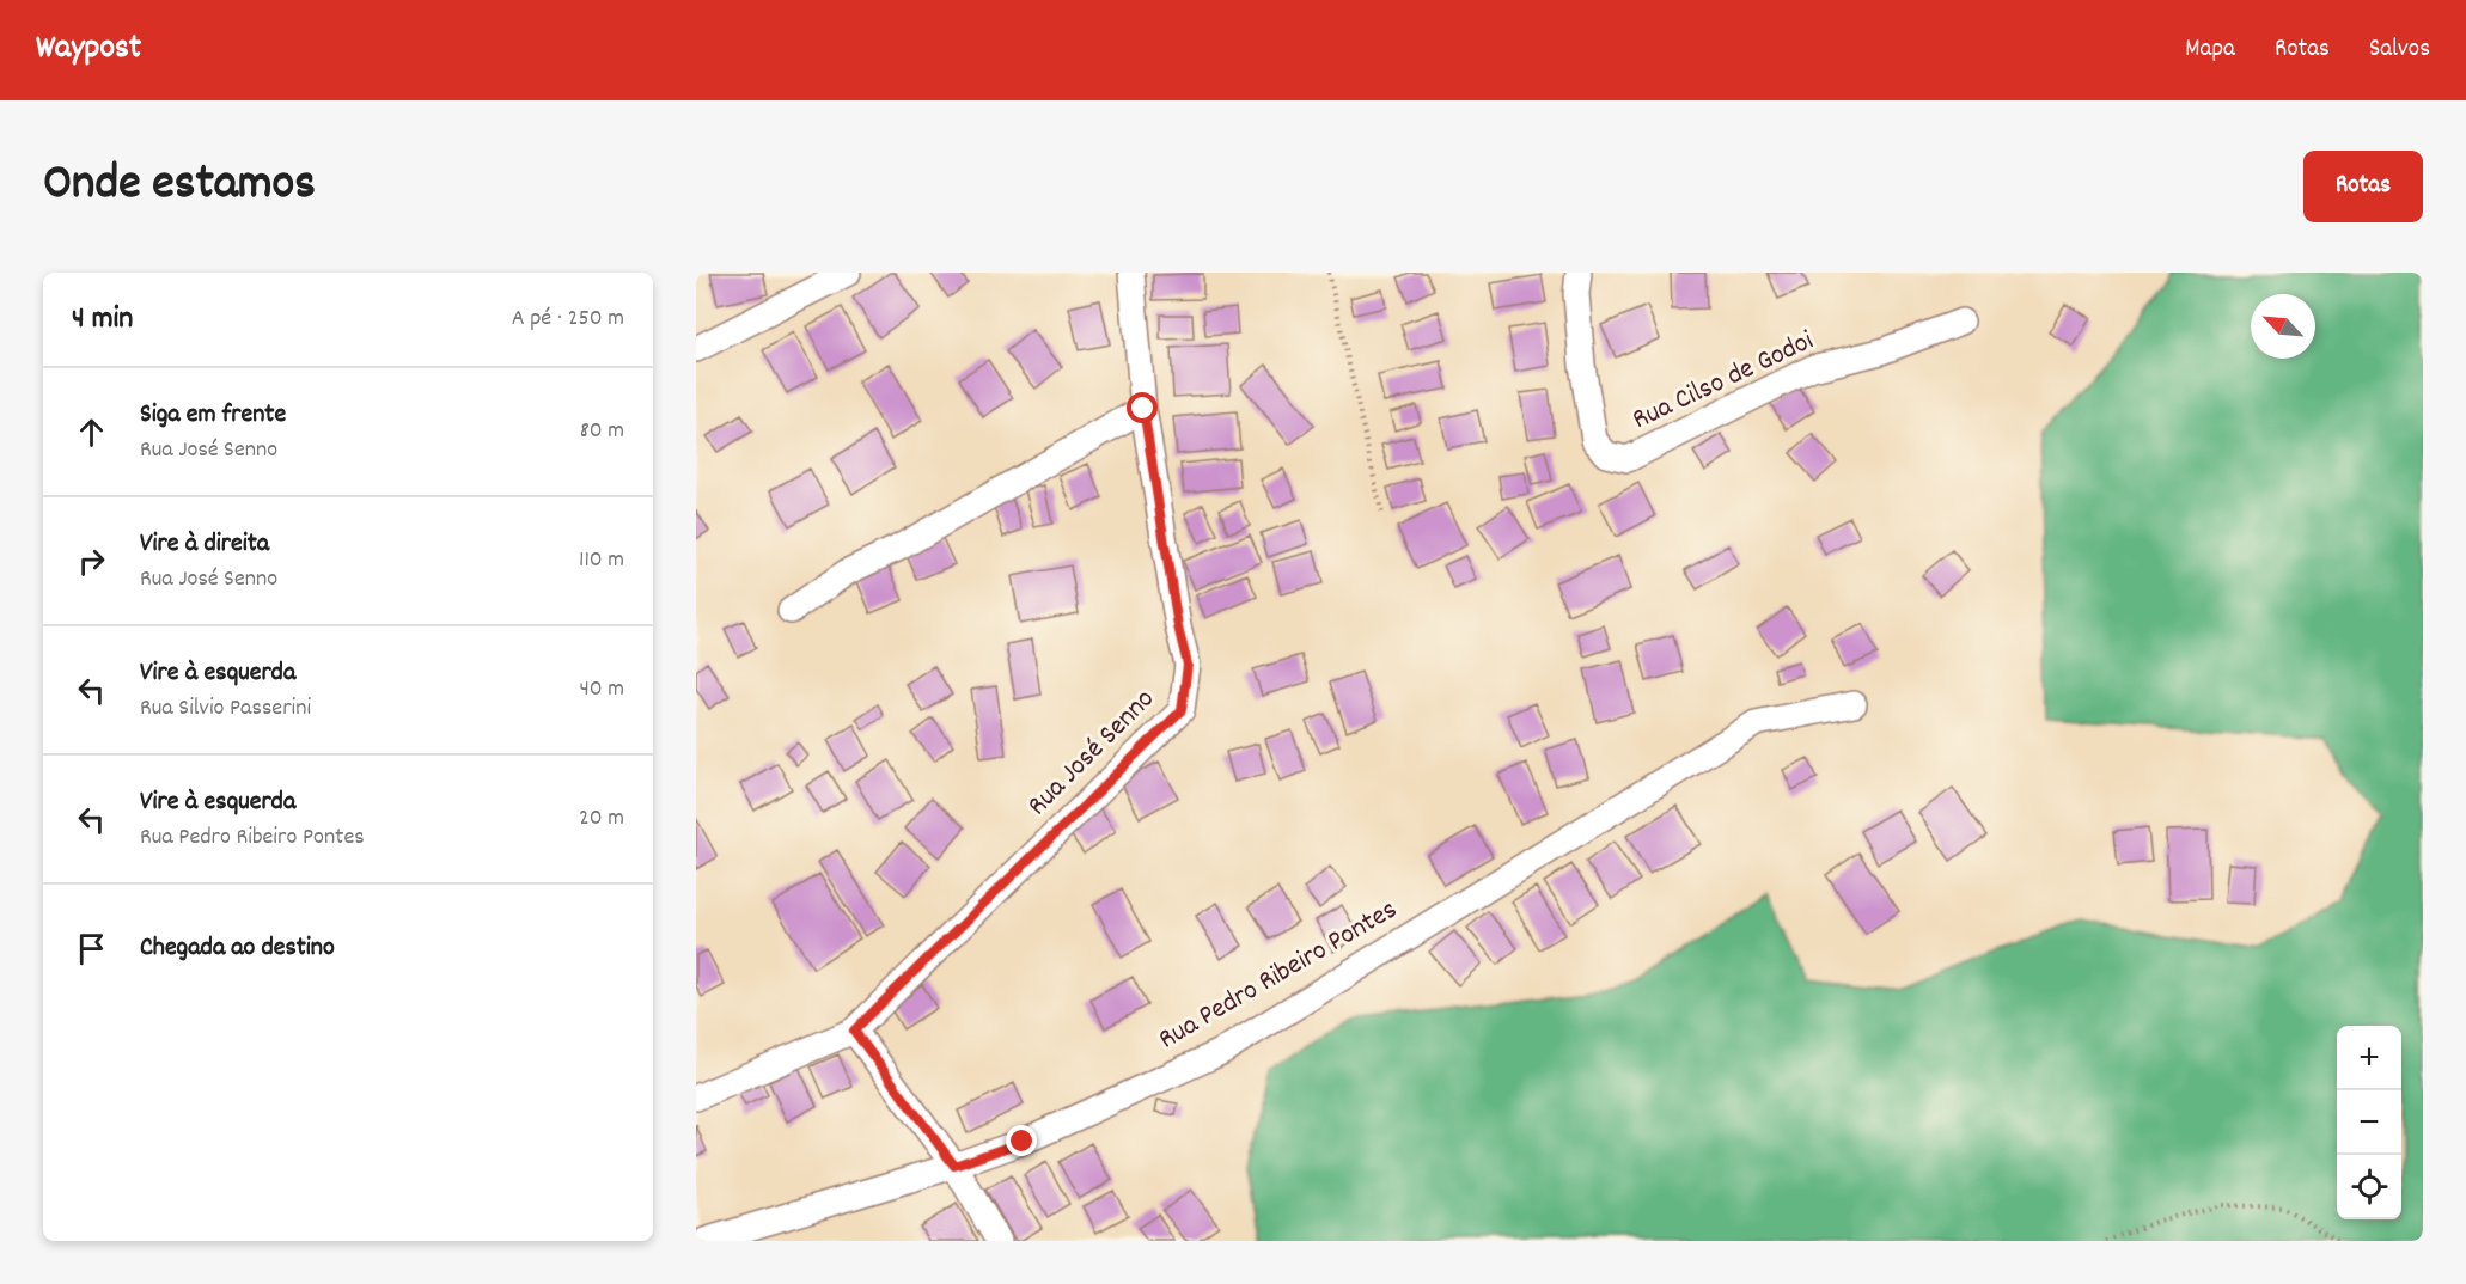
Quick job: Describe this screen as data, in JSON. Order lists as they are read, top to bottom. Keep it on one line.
{"streets":{"street":["Rua Cilso de Godoi","Rua José Senno","Rua Pedro Ribeiro Pontes"]},"north":"top left","page":{"header":"Waypost","nav":["Mapa","Rotas","Salvos"],"title":"Onde estamos","buttons":"Rotas","heading":["4 min","A pé · 250 m"],"list":[["Siga em frente","Rua José Senno","80 m"],["Vire à direita","Rua José Senno","110 m"],["Vire à esquerda","Rua Silvio Passerini","40 m"],["Vire à esquerda","Rua Pedro Ribeiro Pontes","20 m"],"Chegada ao destino"],"map_buttons":["+","−"]}}
